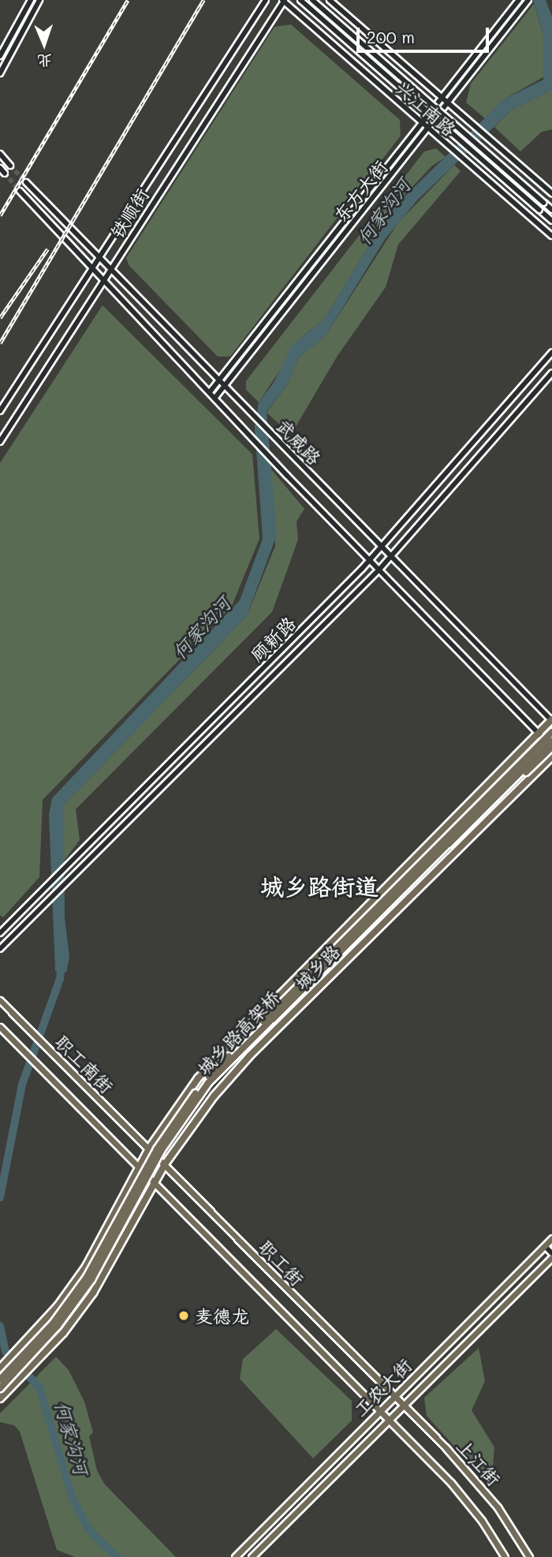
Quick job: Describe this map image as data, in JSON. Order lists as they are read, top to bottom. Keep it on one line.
{"streets":{"highway":["城乡路","城乡路高架桥"],"main road":["兴江南路","东方大街","铁顺街","武威路","顾新路","职工南街","职工街","工农大街","上江街"]},"crossings":[["兴江南路","东方大街"],["兴江南路","铁顺街"],["东方大街","武威路"],["铁顺街","武威路"],["武威路","顾新路"],["武威路","城乡路"],["城乡路","职工南街"],["城乡路","职工街"],["职工南街","职工街"],["职工街","工农大街"],["职工街","上江街"],["工农大街","上江街"]],"districts":["城乡路街道"],"water":["何家沟河"],"places":["麦德龙"],"scale_bar":"200 m","north":"bottom"}
